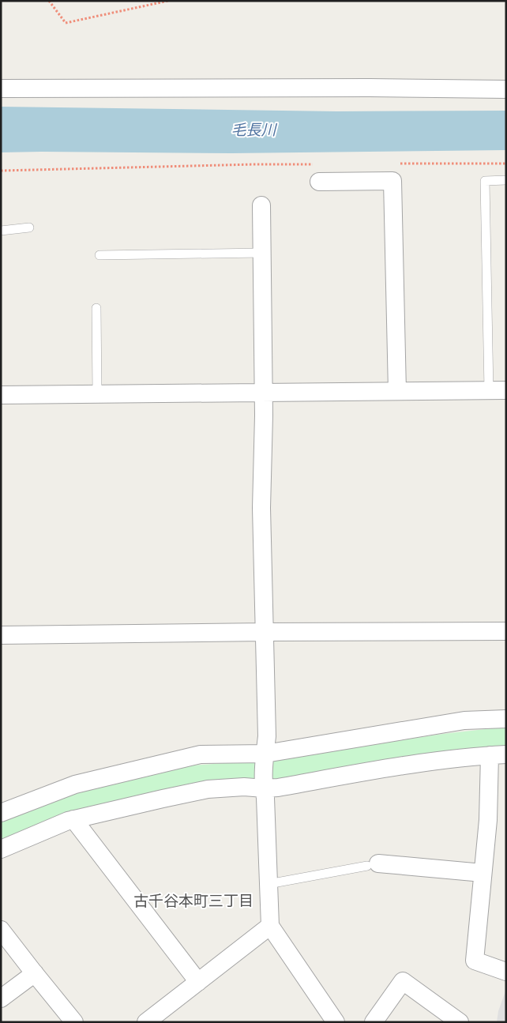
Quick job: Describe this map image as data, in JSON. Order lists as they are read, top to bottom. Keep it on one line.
{"districts":["古千谷本町三丁目"],"water":["毛長川"]}
